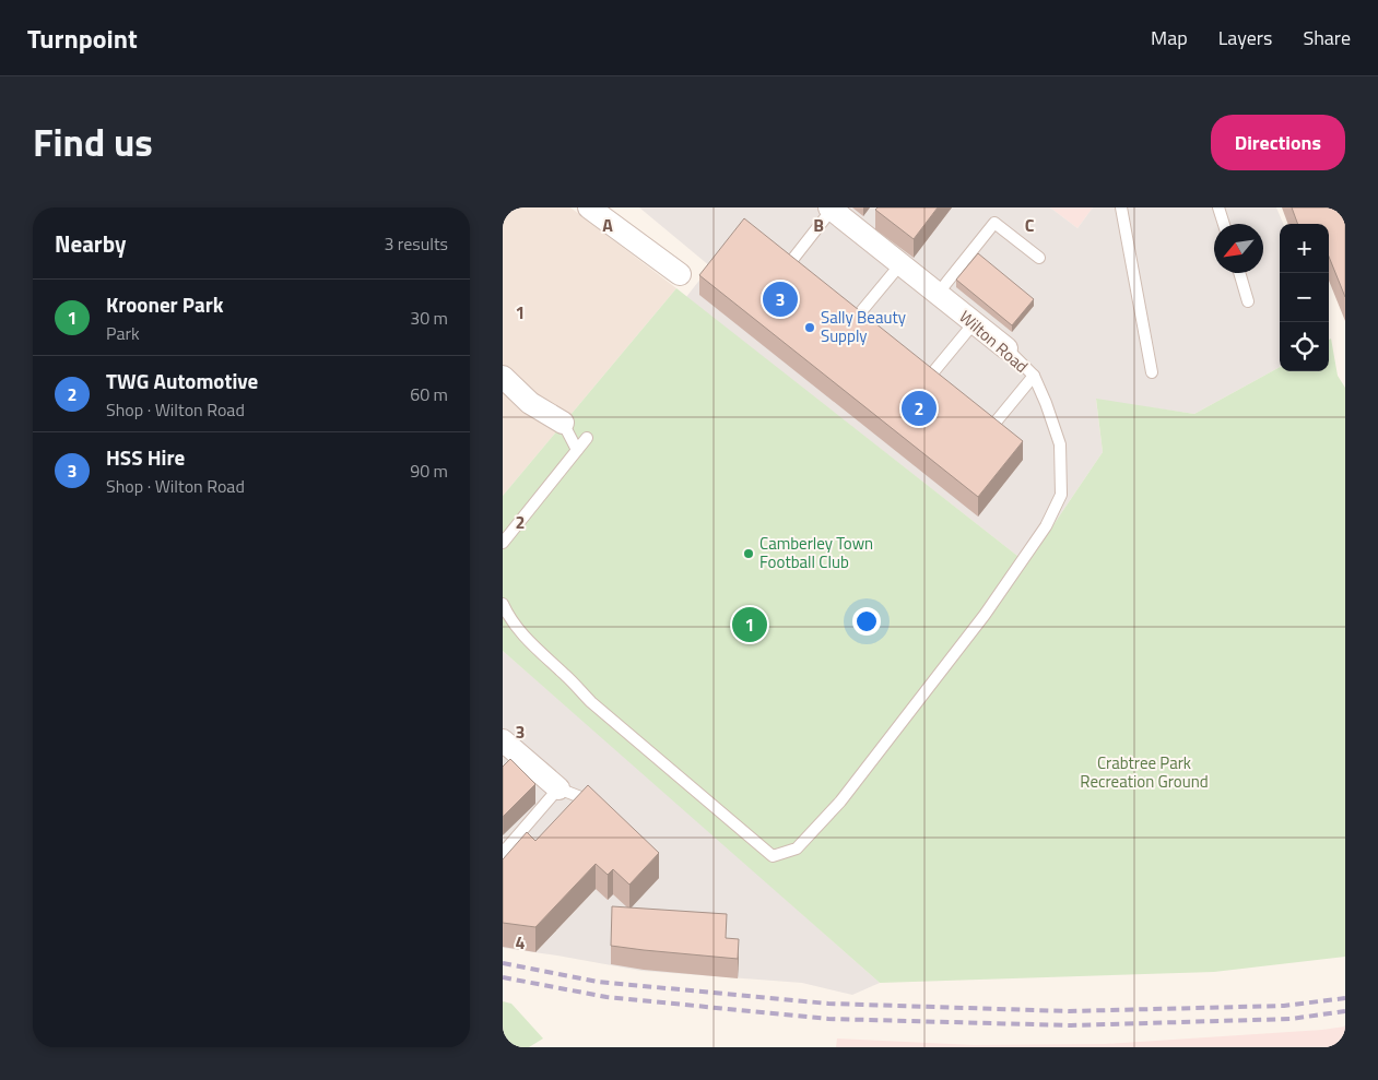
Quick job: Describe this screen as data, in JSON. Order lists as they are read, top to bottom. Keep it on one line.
{"streets":{"street":["Wilton Road"]},"parks":["Crabtree Park Recreation Ground"],"places":["Sally Beauty Supply","Camberley Town Football Club"],"north":"bottom left","page":{"header":"Turnpoint","nav":["Map","Layers","Share"],"title":"Find us","buttons":"Directions","heading":["Nearby","3 results"],"map_buttons":["+","−"],"list":[{"mark":"1","name":"Krooner Park","note":"Park","value":"30 m"},{"mark":"2","name":"TWG Automotive","note":"Shop · Wilton Road","value":"60 m"},{"mark":"3","name":"HSS Hire","note":"Shop · Wilton Road","value":"90 m"}],"pins":["3","2","1"]},"grid":{"columns":["A","B","C"],"rows":["1","2","3","4"]}}
